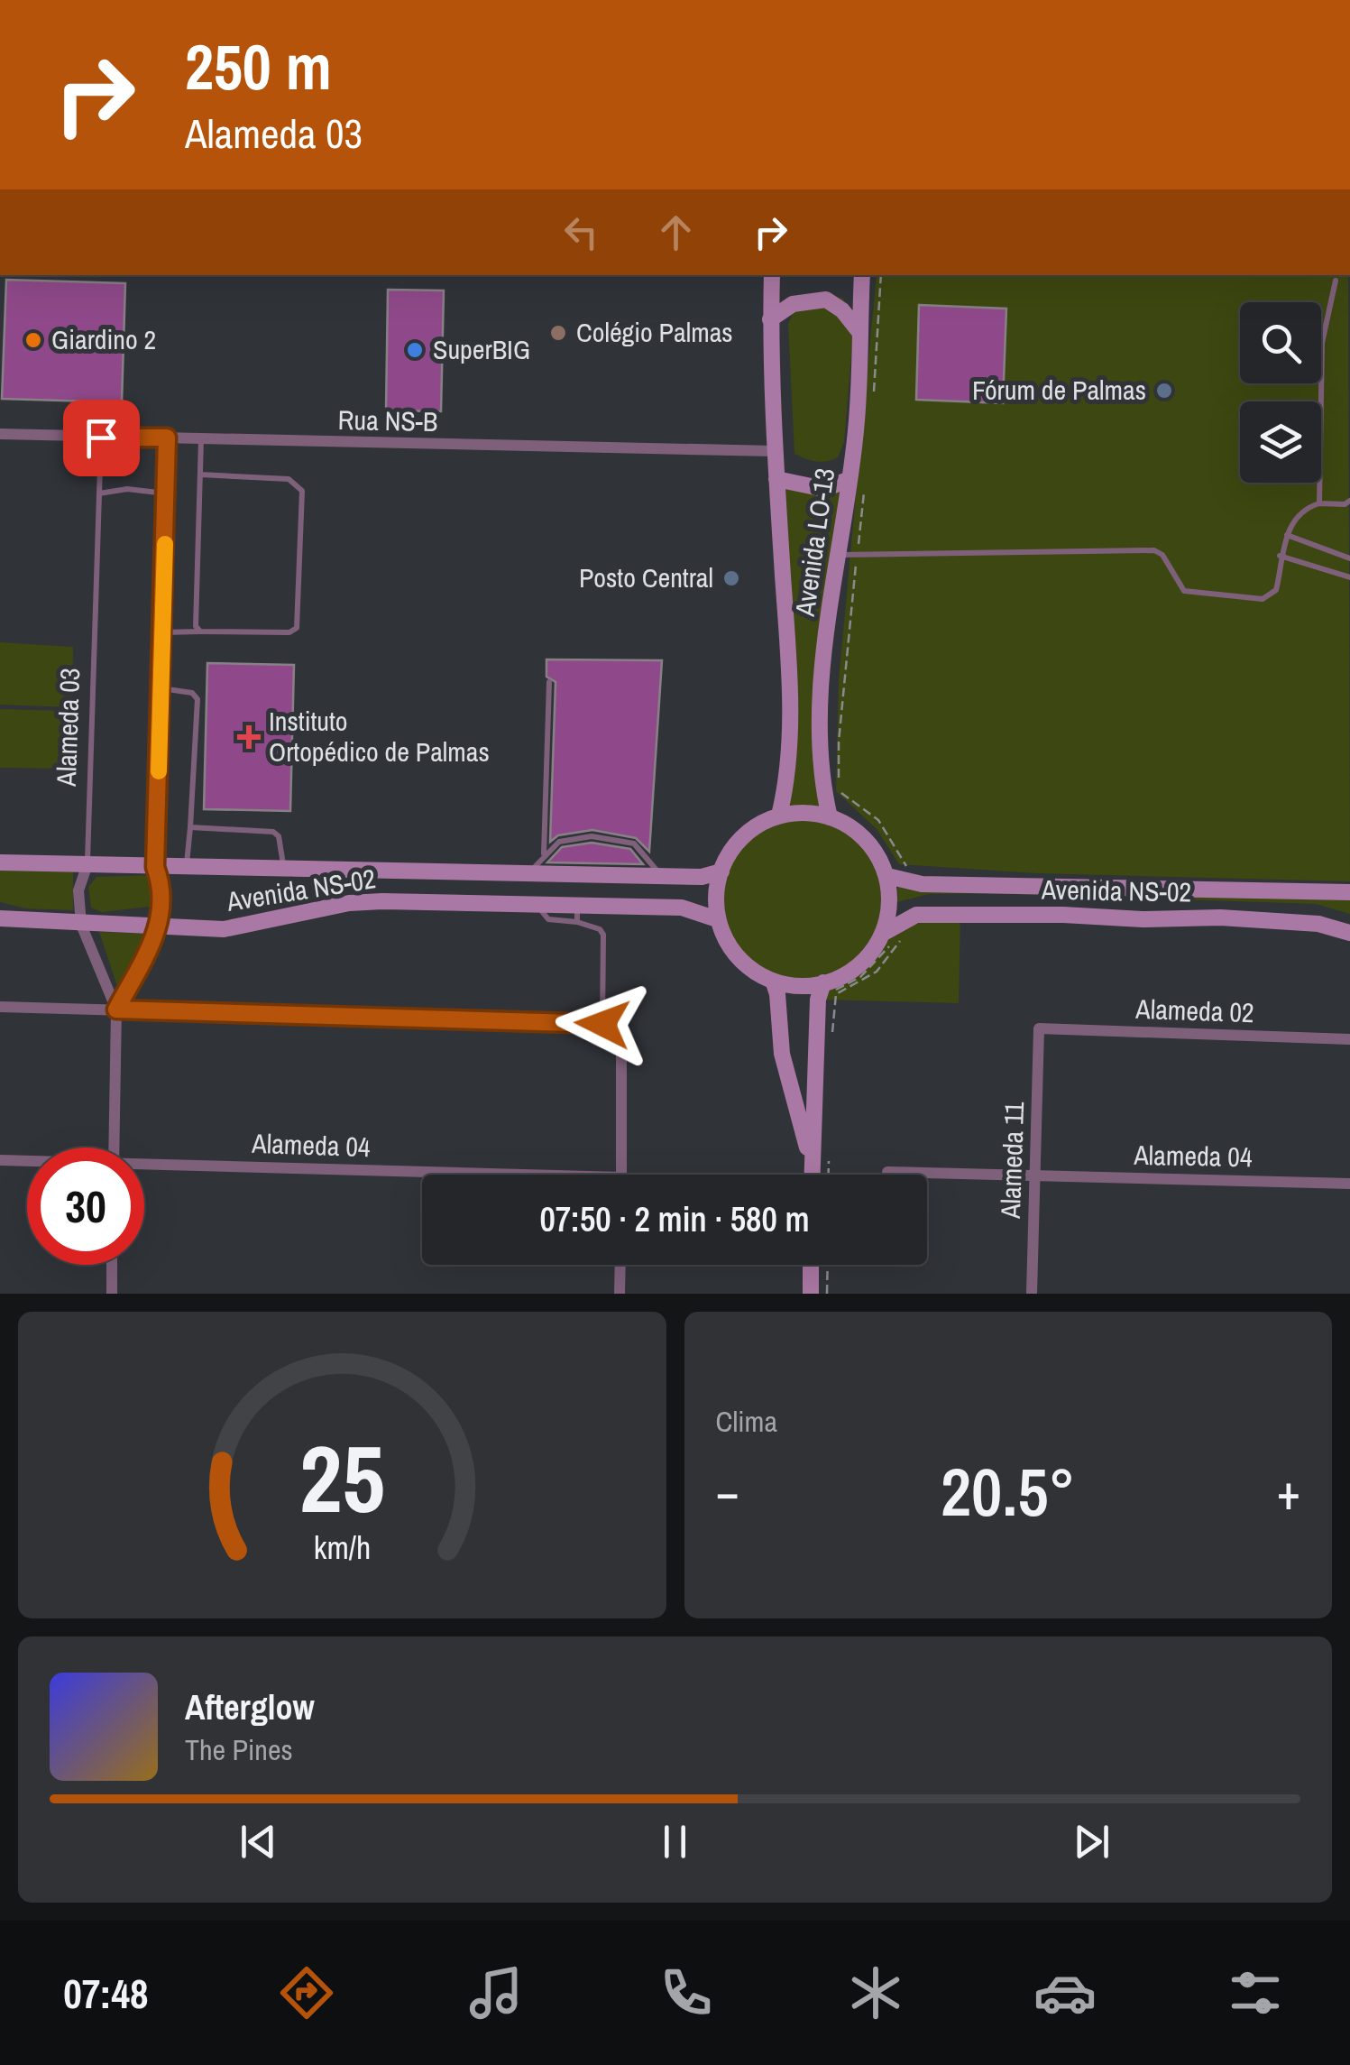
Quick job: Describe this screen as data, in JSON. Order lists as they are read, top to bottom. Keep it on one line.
{"streets":{"street":["Rua NS-B","Avenida LO-13","Alameda 03","Avenida NS-02","Alameda 02","Alameda 04","Alameda 11"]},"crossings":[["Rua NS-B","Avenida LO-13"],["Rua NS-B","Alameda 03"],["Avenida LO-13","Avenida NS-02"],["Alameda 03","Avenida NS-02"],["Alameda 02","Alameda 11"],["Alameda 04","Alameda 11"]],"places":{"other":["Colégio Palmas","Giardino 2","SuperBIG","Fórum de Palmas","Posto Central"],"health":["Instituto Ortopédico de Palmas"]},"page":{"turn":["250 m","Alameda 03"],"limit":"30","trip":"07:50 · 2 min · 580 m","tile":"Clima","heat":["−","20.5°","+"],"song":["Afterglow","The Pines"],"tabs":"07:48","gauge":["25","km/h"]}}
